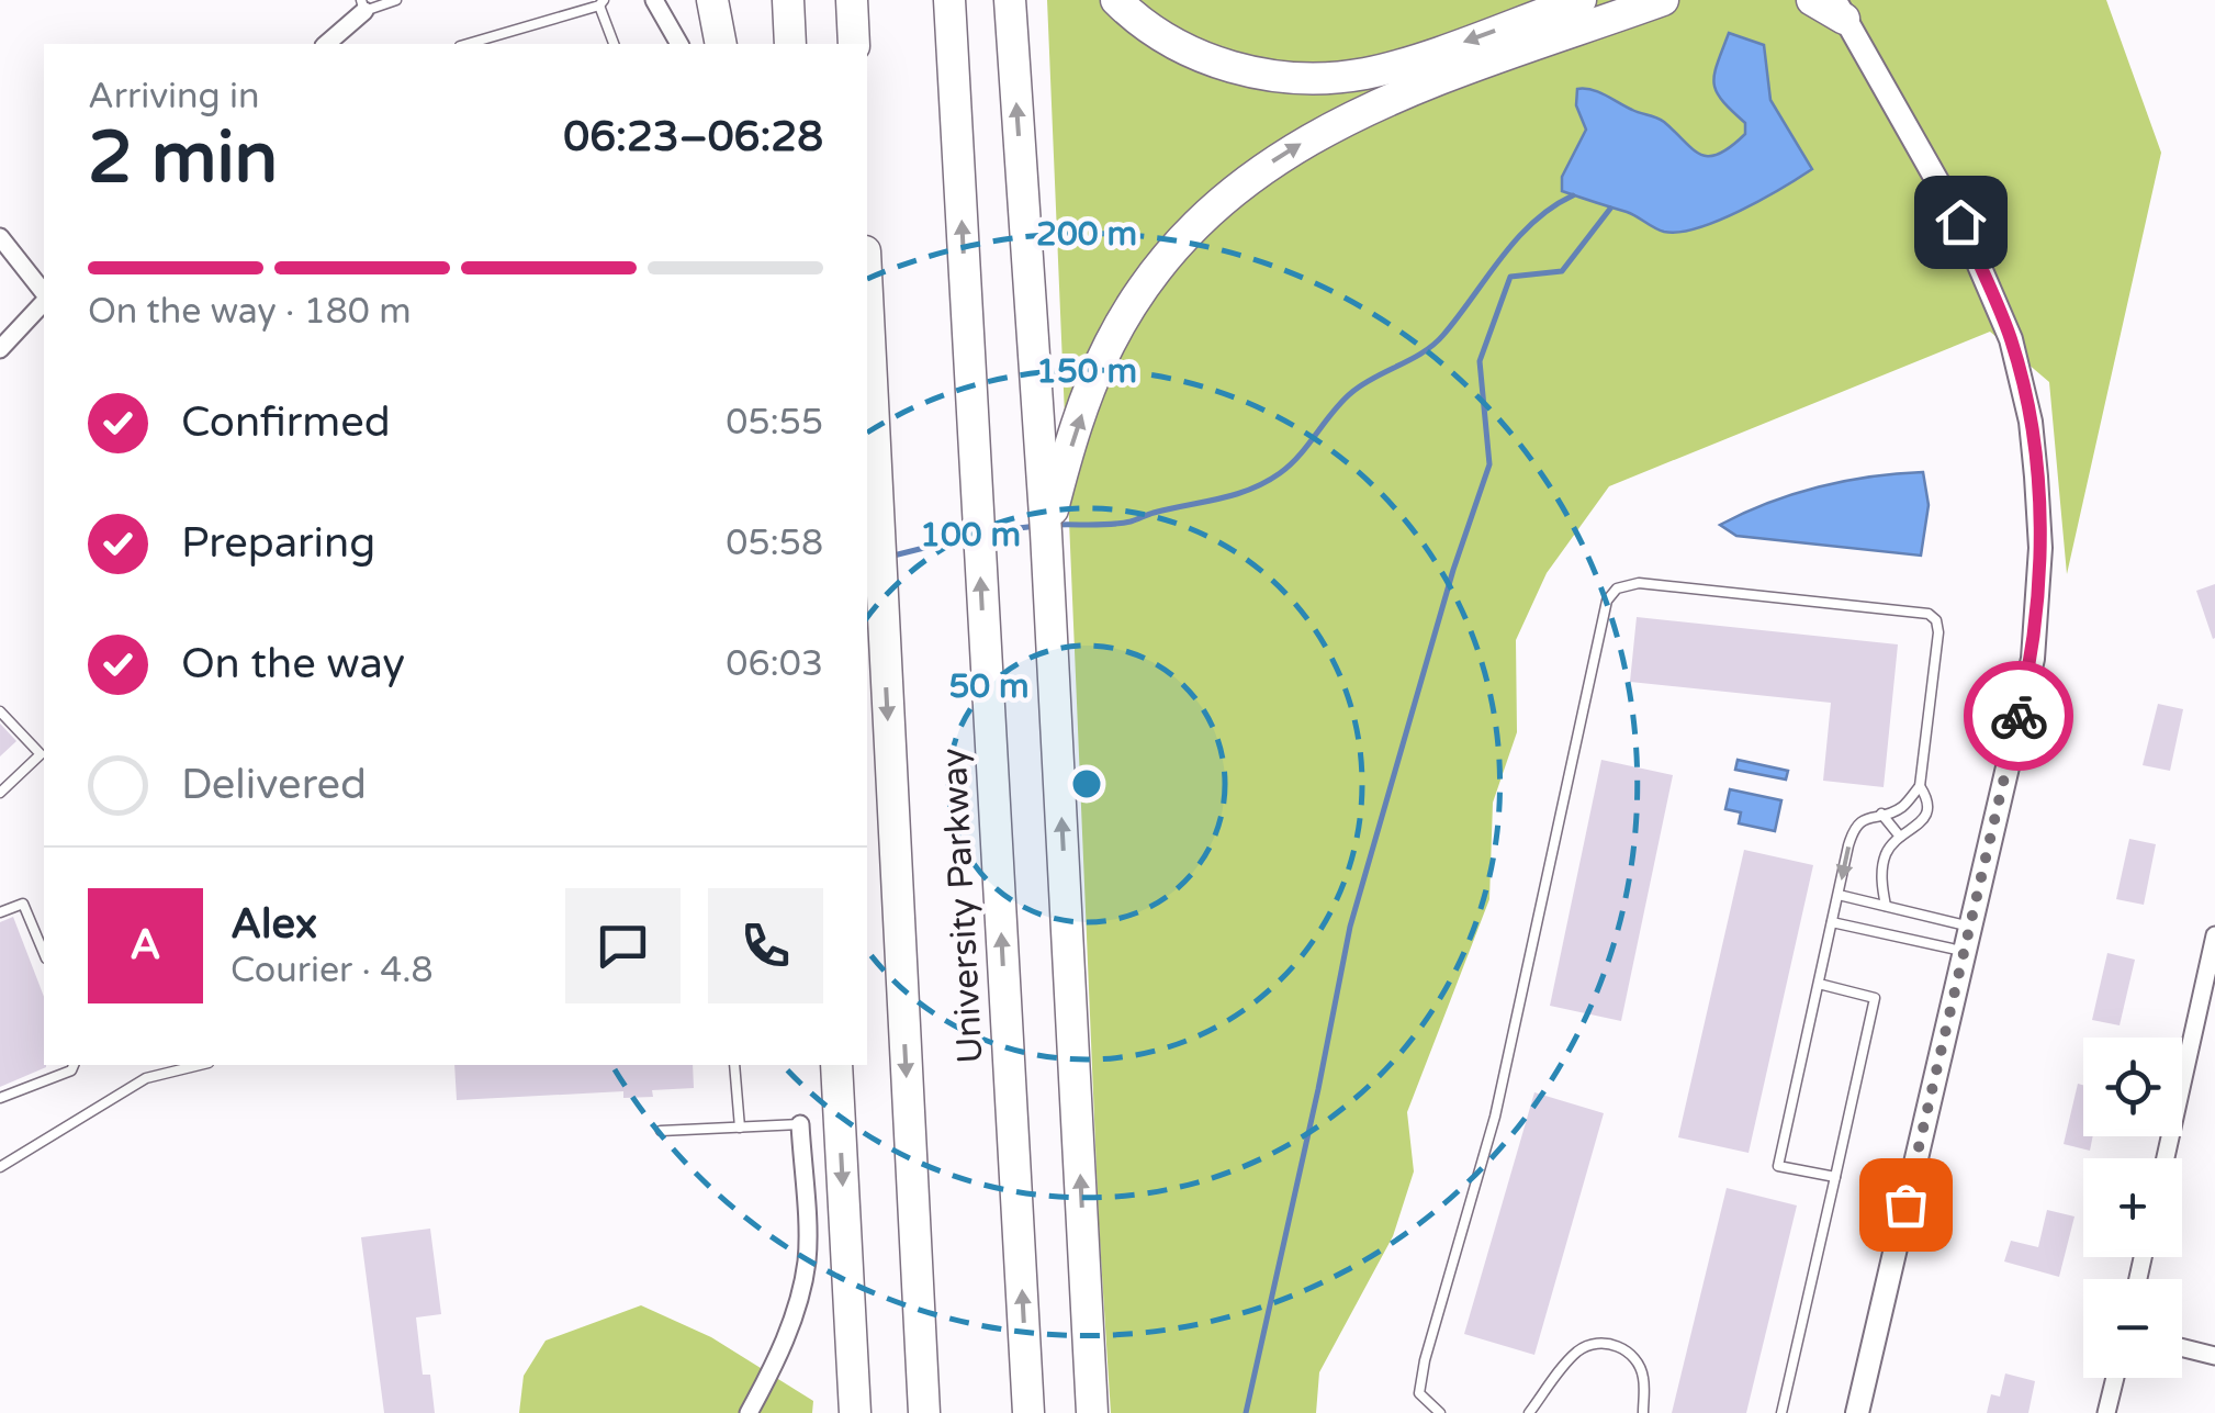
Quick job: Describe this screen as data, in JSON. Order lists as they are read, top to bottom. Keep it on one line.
{"streets":{"highway":["University Parkway"]},"page":{"heading":["2 min","Arriving in","06:23–06:28"],"panel":["Alex","Courier · 4.8"],"bar":"On the way · 180 m","list":[["Confirmed","05:55"],["Preparing","05:58"],["On the way","06:03"],"Delivered"],"round":"A","map_buttons":["+","−"]},"rings":["200 m","150 m","100 m","50 m"]}
